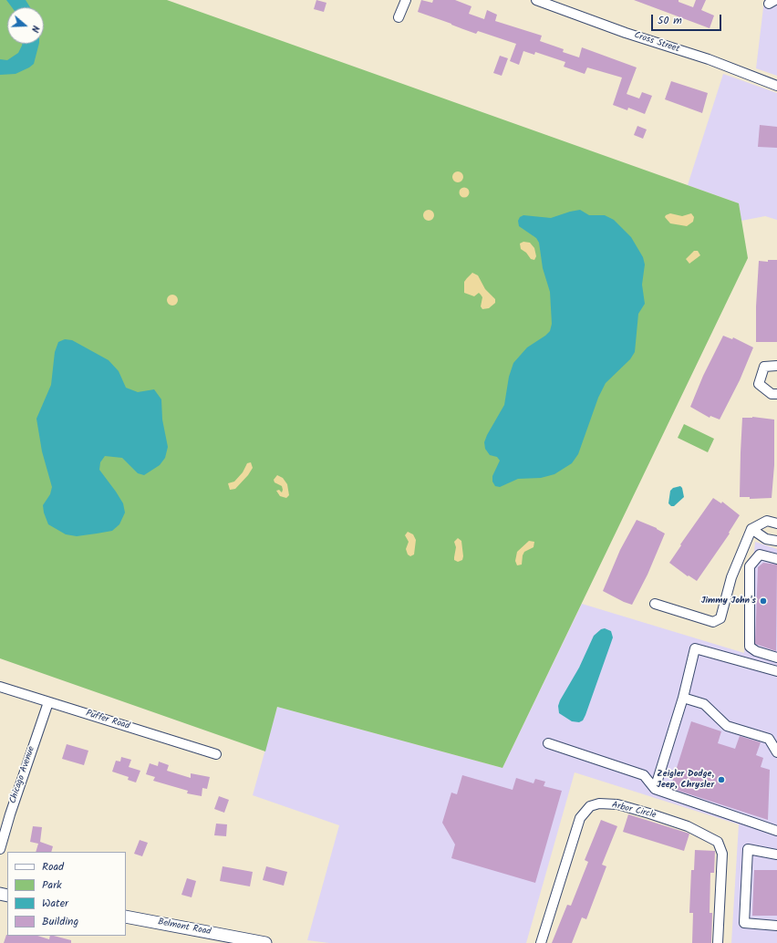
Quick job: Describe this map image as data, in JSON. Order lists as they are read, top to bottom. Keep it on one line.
{"streets":{"main road":["Belmont Road"],"street":["Cross Street","Puffer Road","Chicago Avenue","Arbor Circle"]},"crossings":[["Puffer Road","Chicago Avenue"]],"places":["Jimmy John's","Zeigler Dodge, Jeep, Chrysler"],"legend":["Road","Park","Water","Building"],"scale_bar":"50 m","north":"right"}
